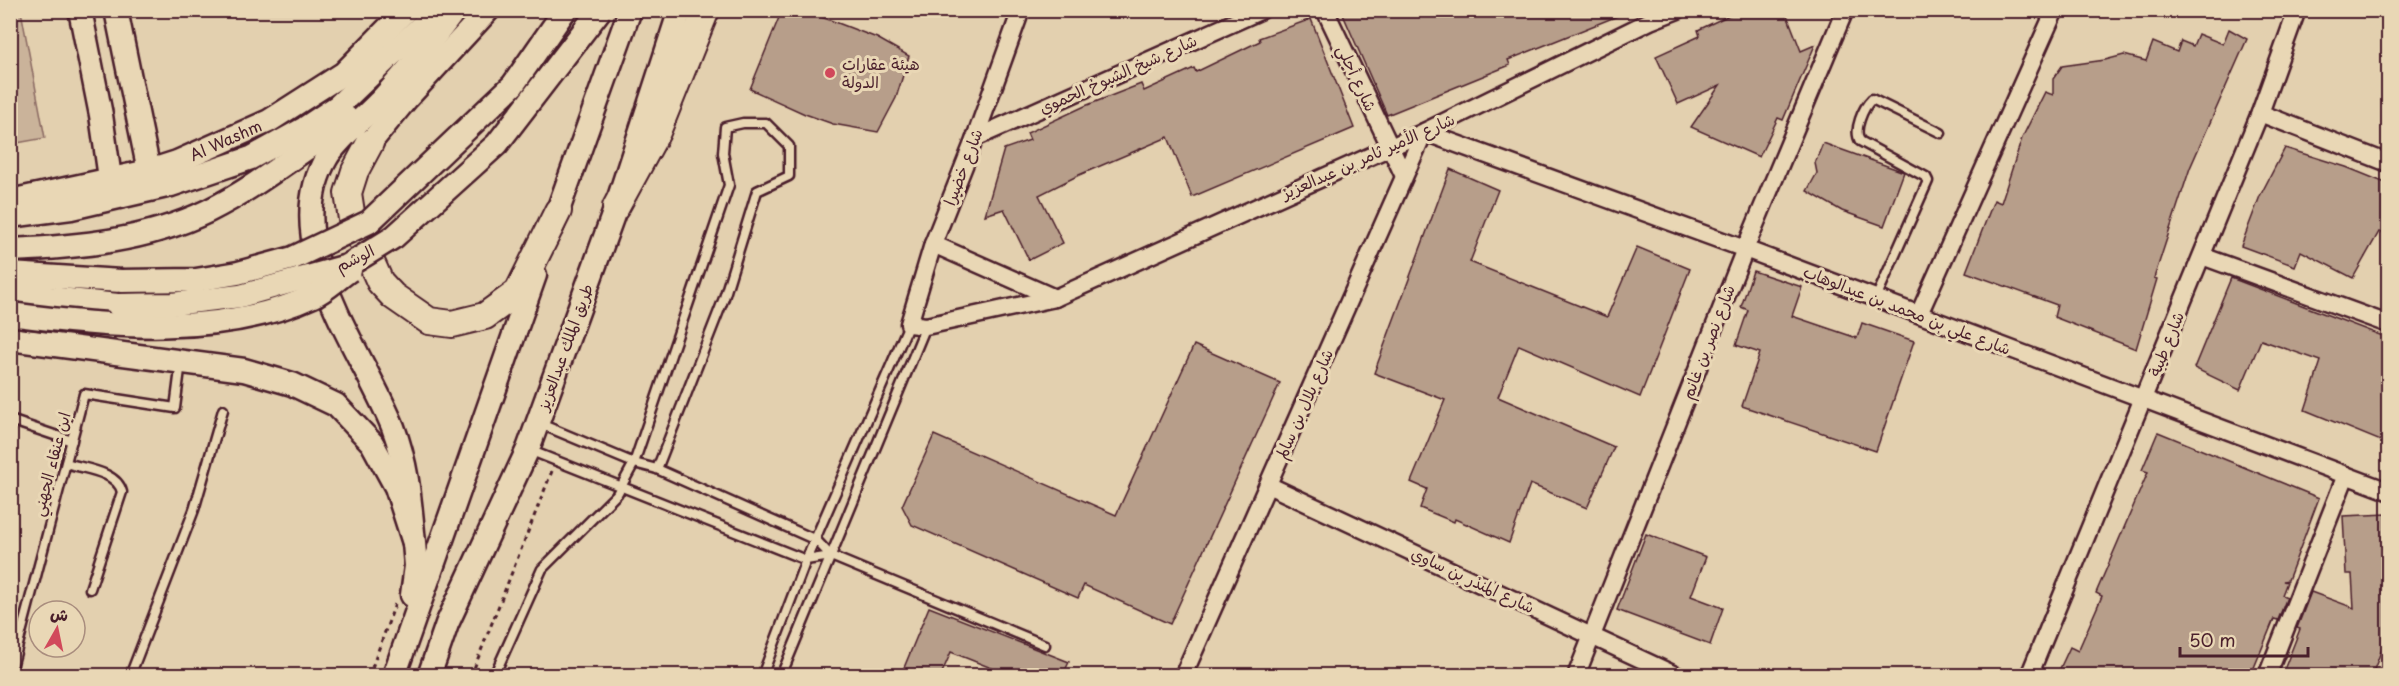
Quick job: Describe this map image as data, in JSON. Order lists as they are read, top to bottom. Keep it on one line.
{"streets":{"street":["شارع شيخ الشيوخ الحموي","شارع أجلي","Al Washm","شارع الأمير ثامر بن عبدالعزيز","شارع خضيرا","الوشم","شارع علي بن محمد بن عبدالوهاب","شارع نصر بن غانم","شارع طيبة","طريق الملك عبدالعزيز","شارع بلال بن سالم","شارع المنذر بن ساوي"],"lane":["ابن عنقاء الجهني"]},"crossings":[["شارع شيخ الشيوخ الحموي","شارع خضيرا"],["شارع أجلي","شارع الأمير ثامر بن عبدالعزيز"],["شارع أجلي","شارع بلال بن سالم"],["شارع الأمير ثامر بن عبدالعزيز","شارع خضيرا"],["شارع الأمير ثامر بن عبدالعزيز","شارع علي بن محمد بن عبدالوهاب"],["شارع الأمير ثامر بن عبدالعزيز","شارع بلال بن سالم"],["شارع علي بن محمد بن عبدالوهاب","شارع نصر بن غانم"],["شارع علي بن محمد بن عبدالوهاب","شارع طيبة"],["شارع علي بن محمد بن عبدالوهاب","شارع بلال بن سالم"],["شارع نصر بن غانم","شارع المنذر بن ساوي"],["شارع بلال بن سالم","شارع المنذر بن ساوي"]],"places":["هيئة عقارات الدولة"],"scale_bar":"50 m","north":"top"}
